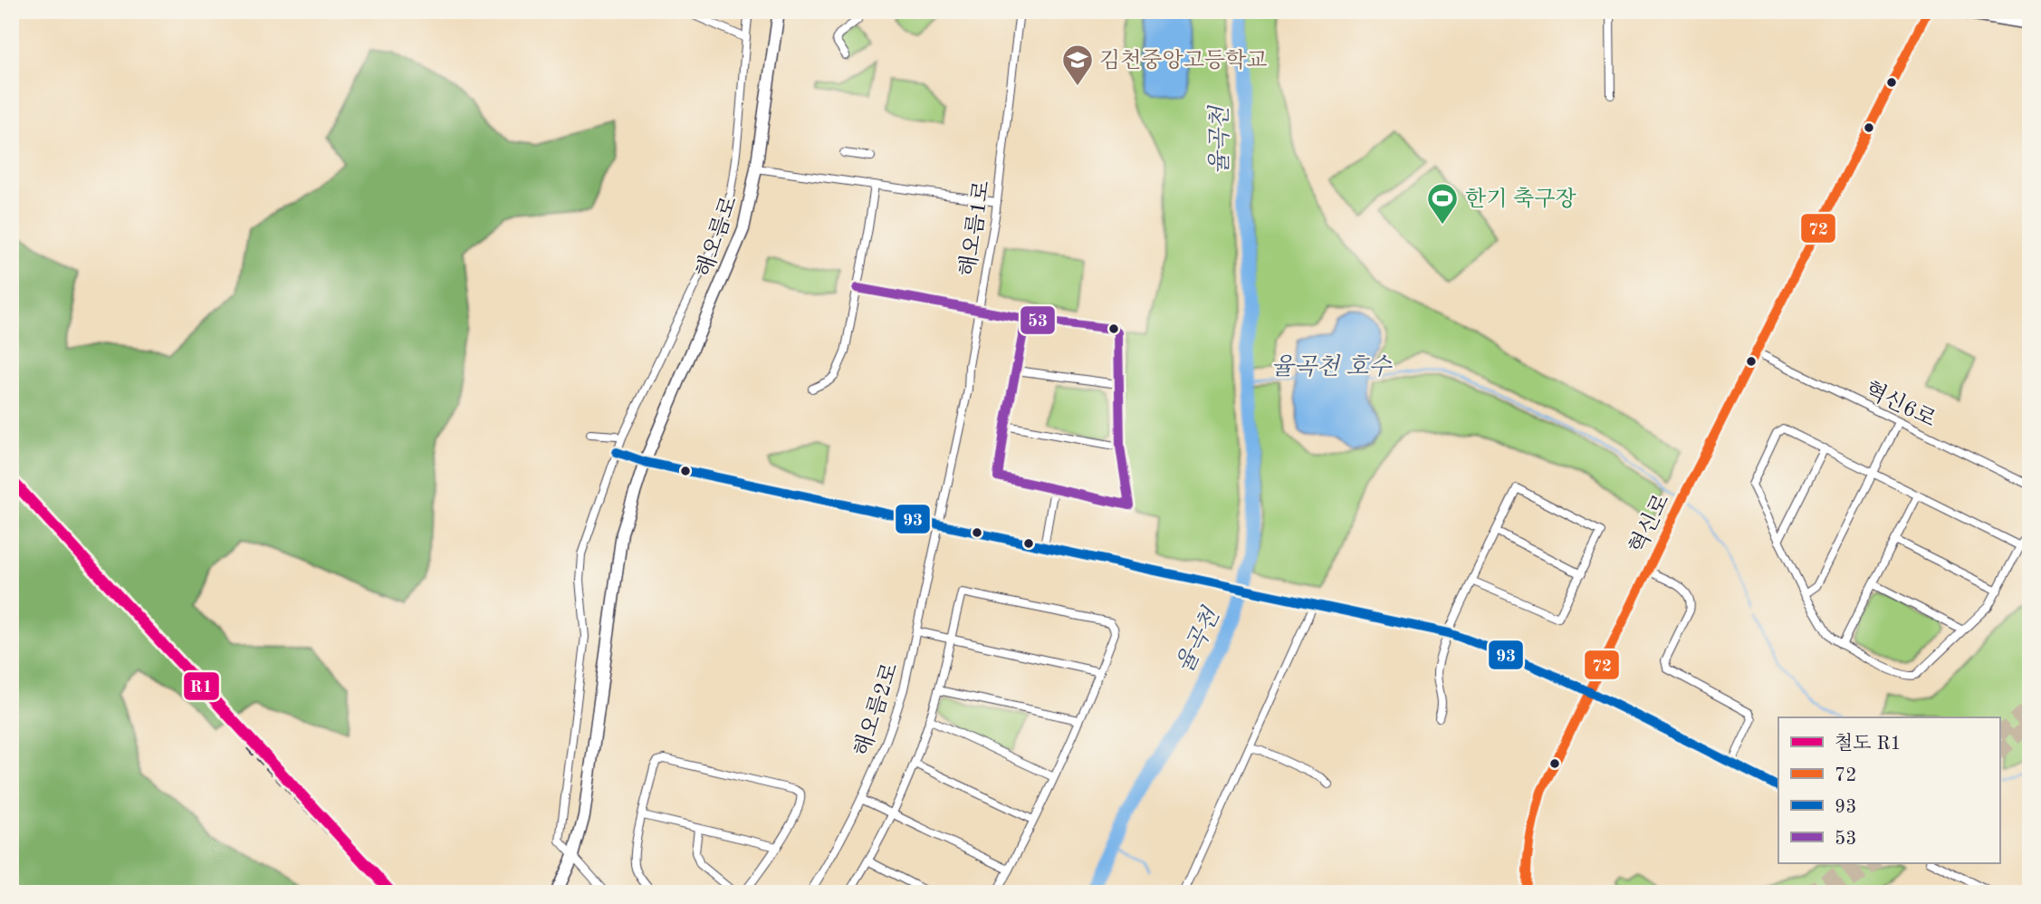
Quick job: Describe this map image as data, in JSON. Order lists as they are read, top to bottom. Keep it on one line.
{"streets":{"street":["해오름1로","해오름로","혁신6로","혁신로","해오름2로"]},"crossings":[["해오름1로","해오름2로"],["혁신6로","혁신로"]],"water":["율곡천","율곡천 호수"],"places":{"school or university":["김천중앙고등학교"],"sports":["한기 축구장"]},"lines":["transit line 72","transit line 53","transit line 93","rail line R1"],"legend":["철도 R1","72","93","53"]}
